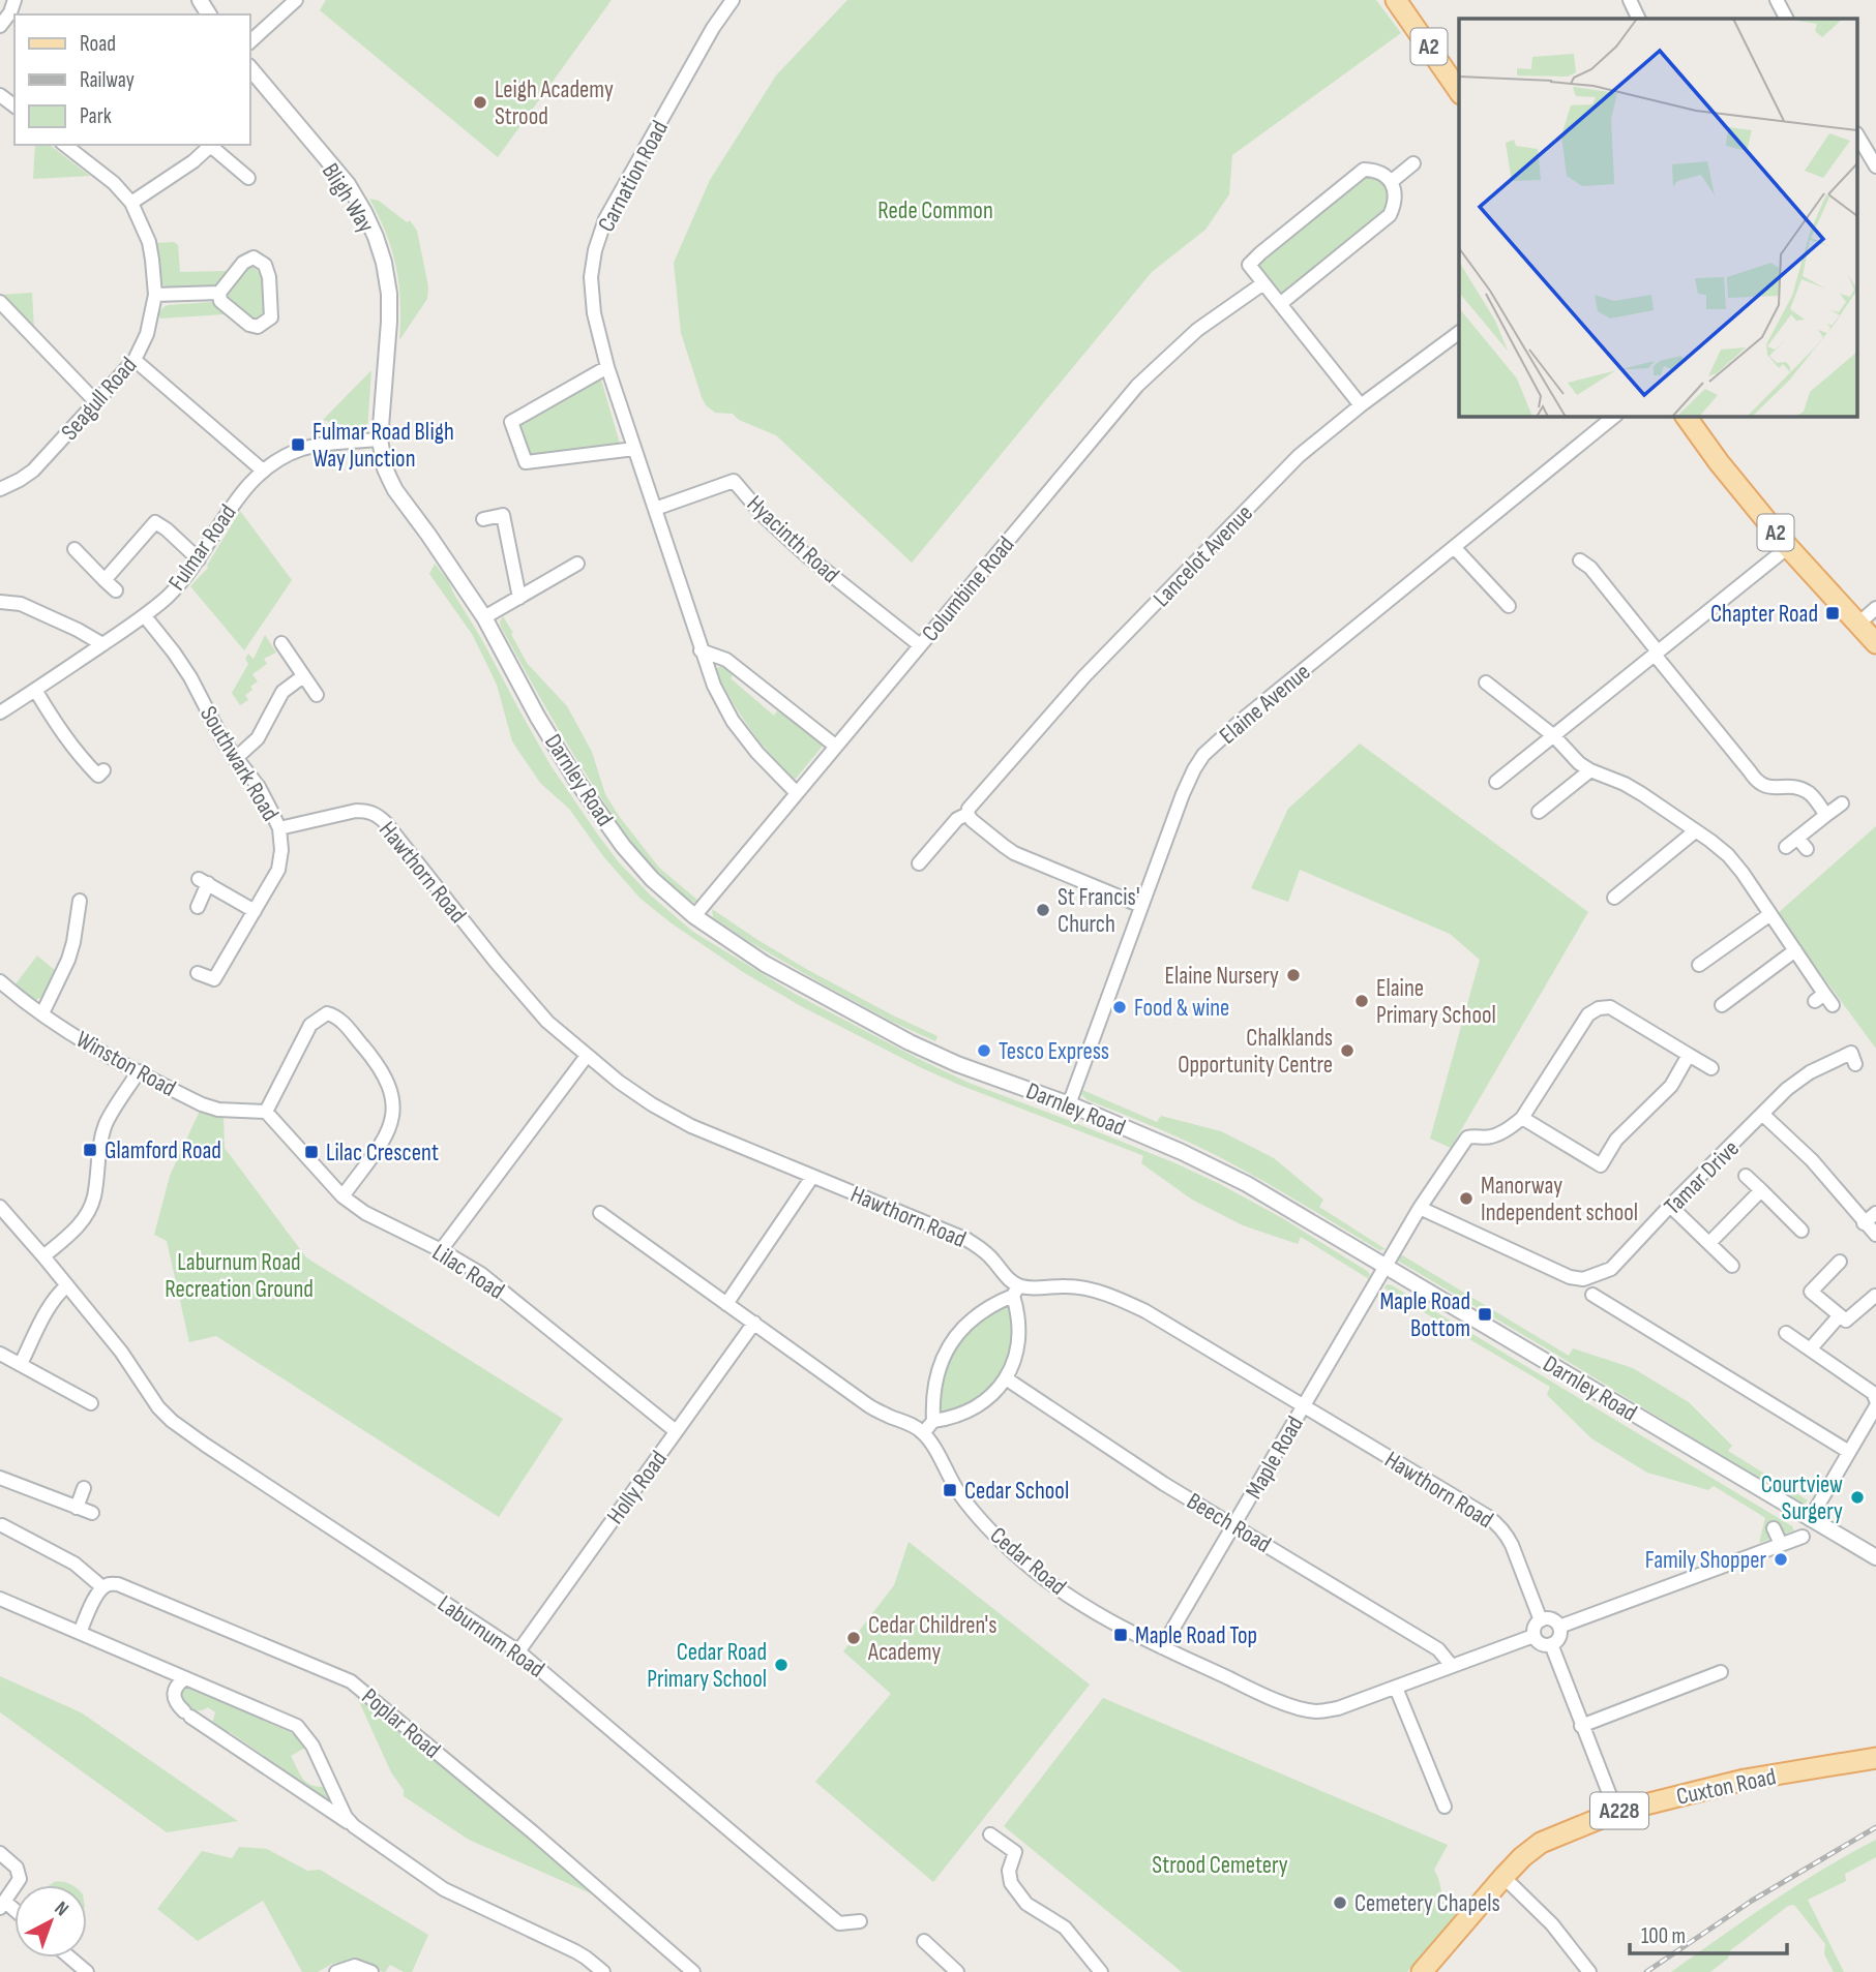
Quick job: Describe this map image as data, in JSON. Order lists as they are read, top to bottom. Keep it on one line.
{"streets":{"main road":["A2","Cuxton Road","A228"],"street":["Carnation Road","Bligh Way","Seagull Road","Hyacinth Road","Fulmar Road","Lancelot Avenue","Columbine Road","Elaine Avenue","Southwark Road","Darnley Road","Hawthorn Road","Winston Road","Tamar Drive","Lilac Road","Maple Road","Holly Road","Beech Road","Cedar Road","Laburnum Road","Poplar Road"]},"crossings":[["Carnation Road","Hyacinth Road"],["Carnation Road","Columbine Road"],["Bligh Way","Fulmar Road"],["Bligh Way","Darnley Road"],["Hyacinth Road","Columbine Road"],["Fulmar Road","Southwark Road"],["Fulmar Road","Darnley Road"],["Columbine Road","Darnley Road"],["Elaine Avenue","Darnley Road"],["Southwark Road","Hawthorn Road"],["Darnley Road","Maple Road"],["Hawthorn Road","Maple Road"],["Hawthorn Road","Cedar Road"],["Winston Road","Lilac Road"],["Tamar Drive","Maple Road"],["Lilac Road","Holly Road"],["Maple Road","Beech Road"],["Maple Road","Cedar Road"],["Holly Road","Laburnum Road"],["Beech Road","Cedar Road"]],"parks":["Rede Common","Laburnum Road Recreation Ground","Strood Cemetery"],"places":{"other":["Leigh Academy Strood","St Francis' Church","Elaine Nursery","Elaine Primary School","Food & wine","Tesco Express","Chalklands Opportunity Centre","Manorway Independent school","Courtview Surgery","Family Shopper","Cedar Children's Academy","Cedar Road Primary School","Cemetery Chapels"],"transit":["Fulmar Road Bligh Way Junction","Chapter Road","Glamford Road","Lilac Crescent","Maple Road Bottom","Cedar School","Maple Road Top"]},"legend":["Road","Railway","Park"],"scale_bar":"100 m","north":"top right"}
